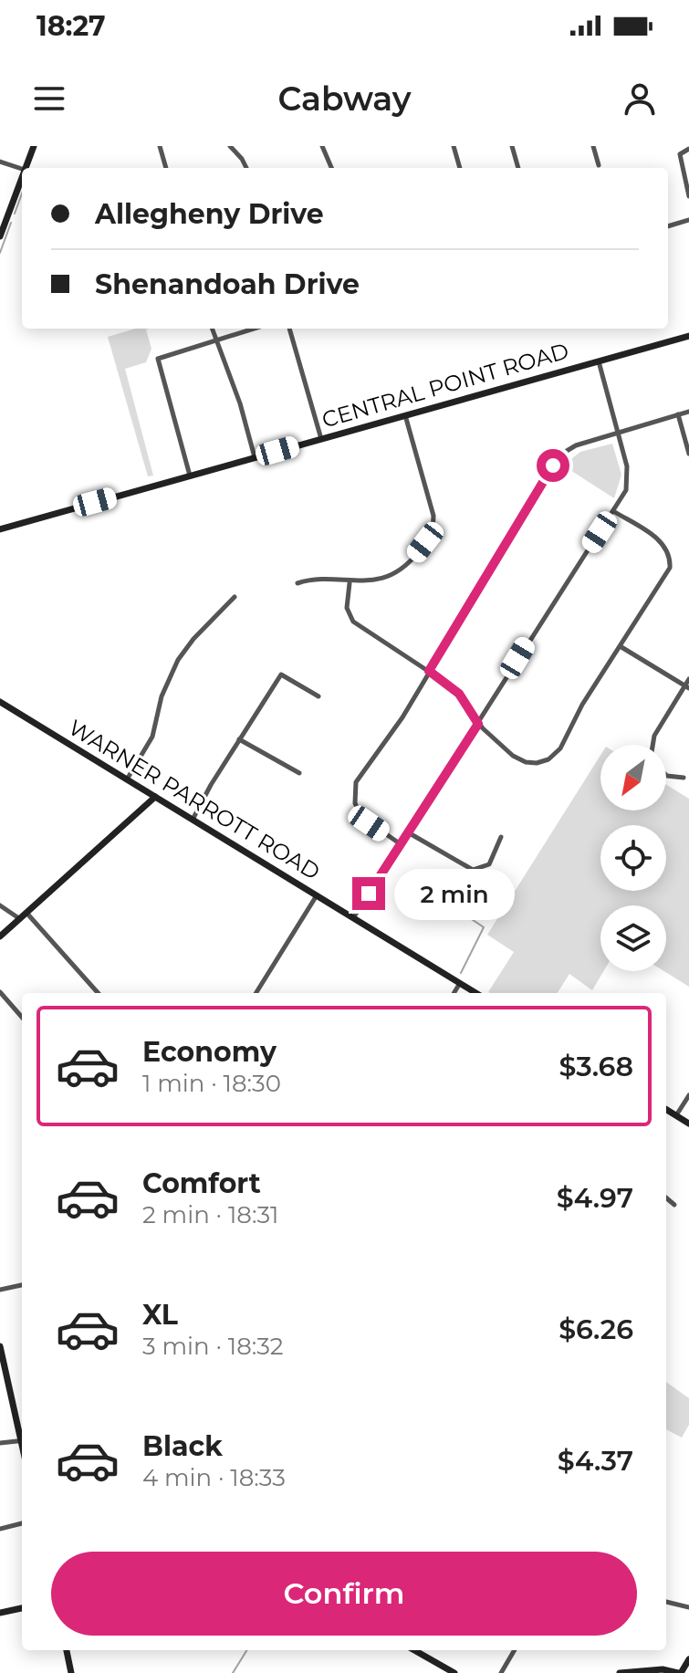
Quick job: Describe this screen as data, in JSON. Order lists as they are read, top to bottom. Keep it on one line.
{"streets":{"street":["CENTRAL POINT ROAD","WARNER PARROTT ROAD"]},"north":"bottom left","page":{"status":"18:27","header":"Cabway","banner":["Allegheny Drive","Shenandoah Drive"],"bubble":"2 min","list":[{"name":"Economy","note":"1 min · 18:30","value":"$3.68"},{"name":"Comfort","note":"2 min · 18:31","value":"$4.97"},{"name":"XL","note":"3 min · 18:32","value":"$6.26"},{"name":"Black","note":"4 min · 18:33","value":"$4.37"}],"buttons":"Confirm"}}
